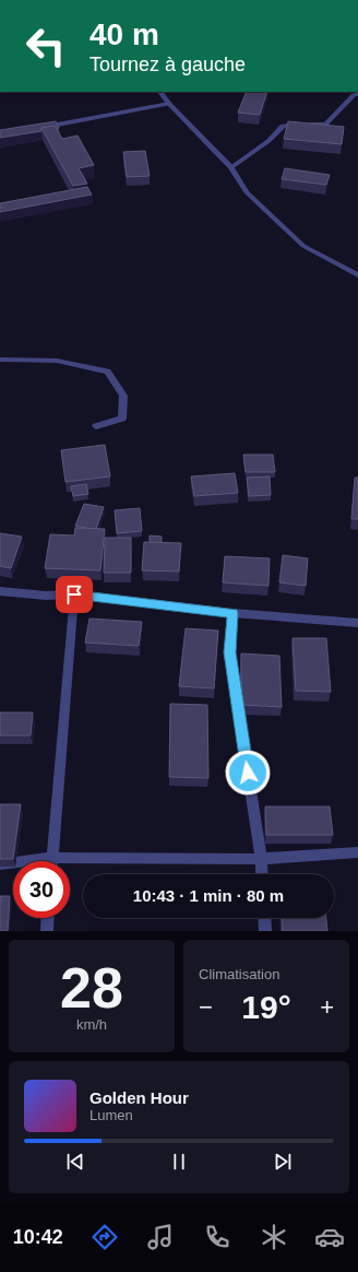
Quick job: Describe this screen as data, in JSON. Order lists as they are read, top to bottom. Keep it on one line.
{"page":{"turn":["40 m","Tournez à gauche"],"limit":"30","trip":"10:43 · 1 min · 80 m","tile":[["28","km/h"],"Climatisation"],"heat":["−","19°","+"],"song":["Golden Hour","Lumen"],"tabs":"10:42"}}
